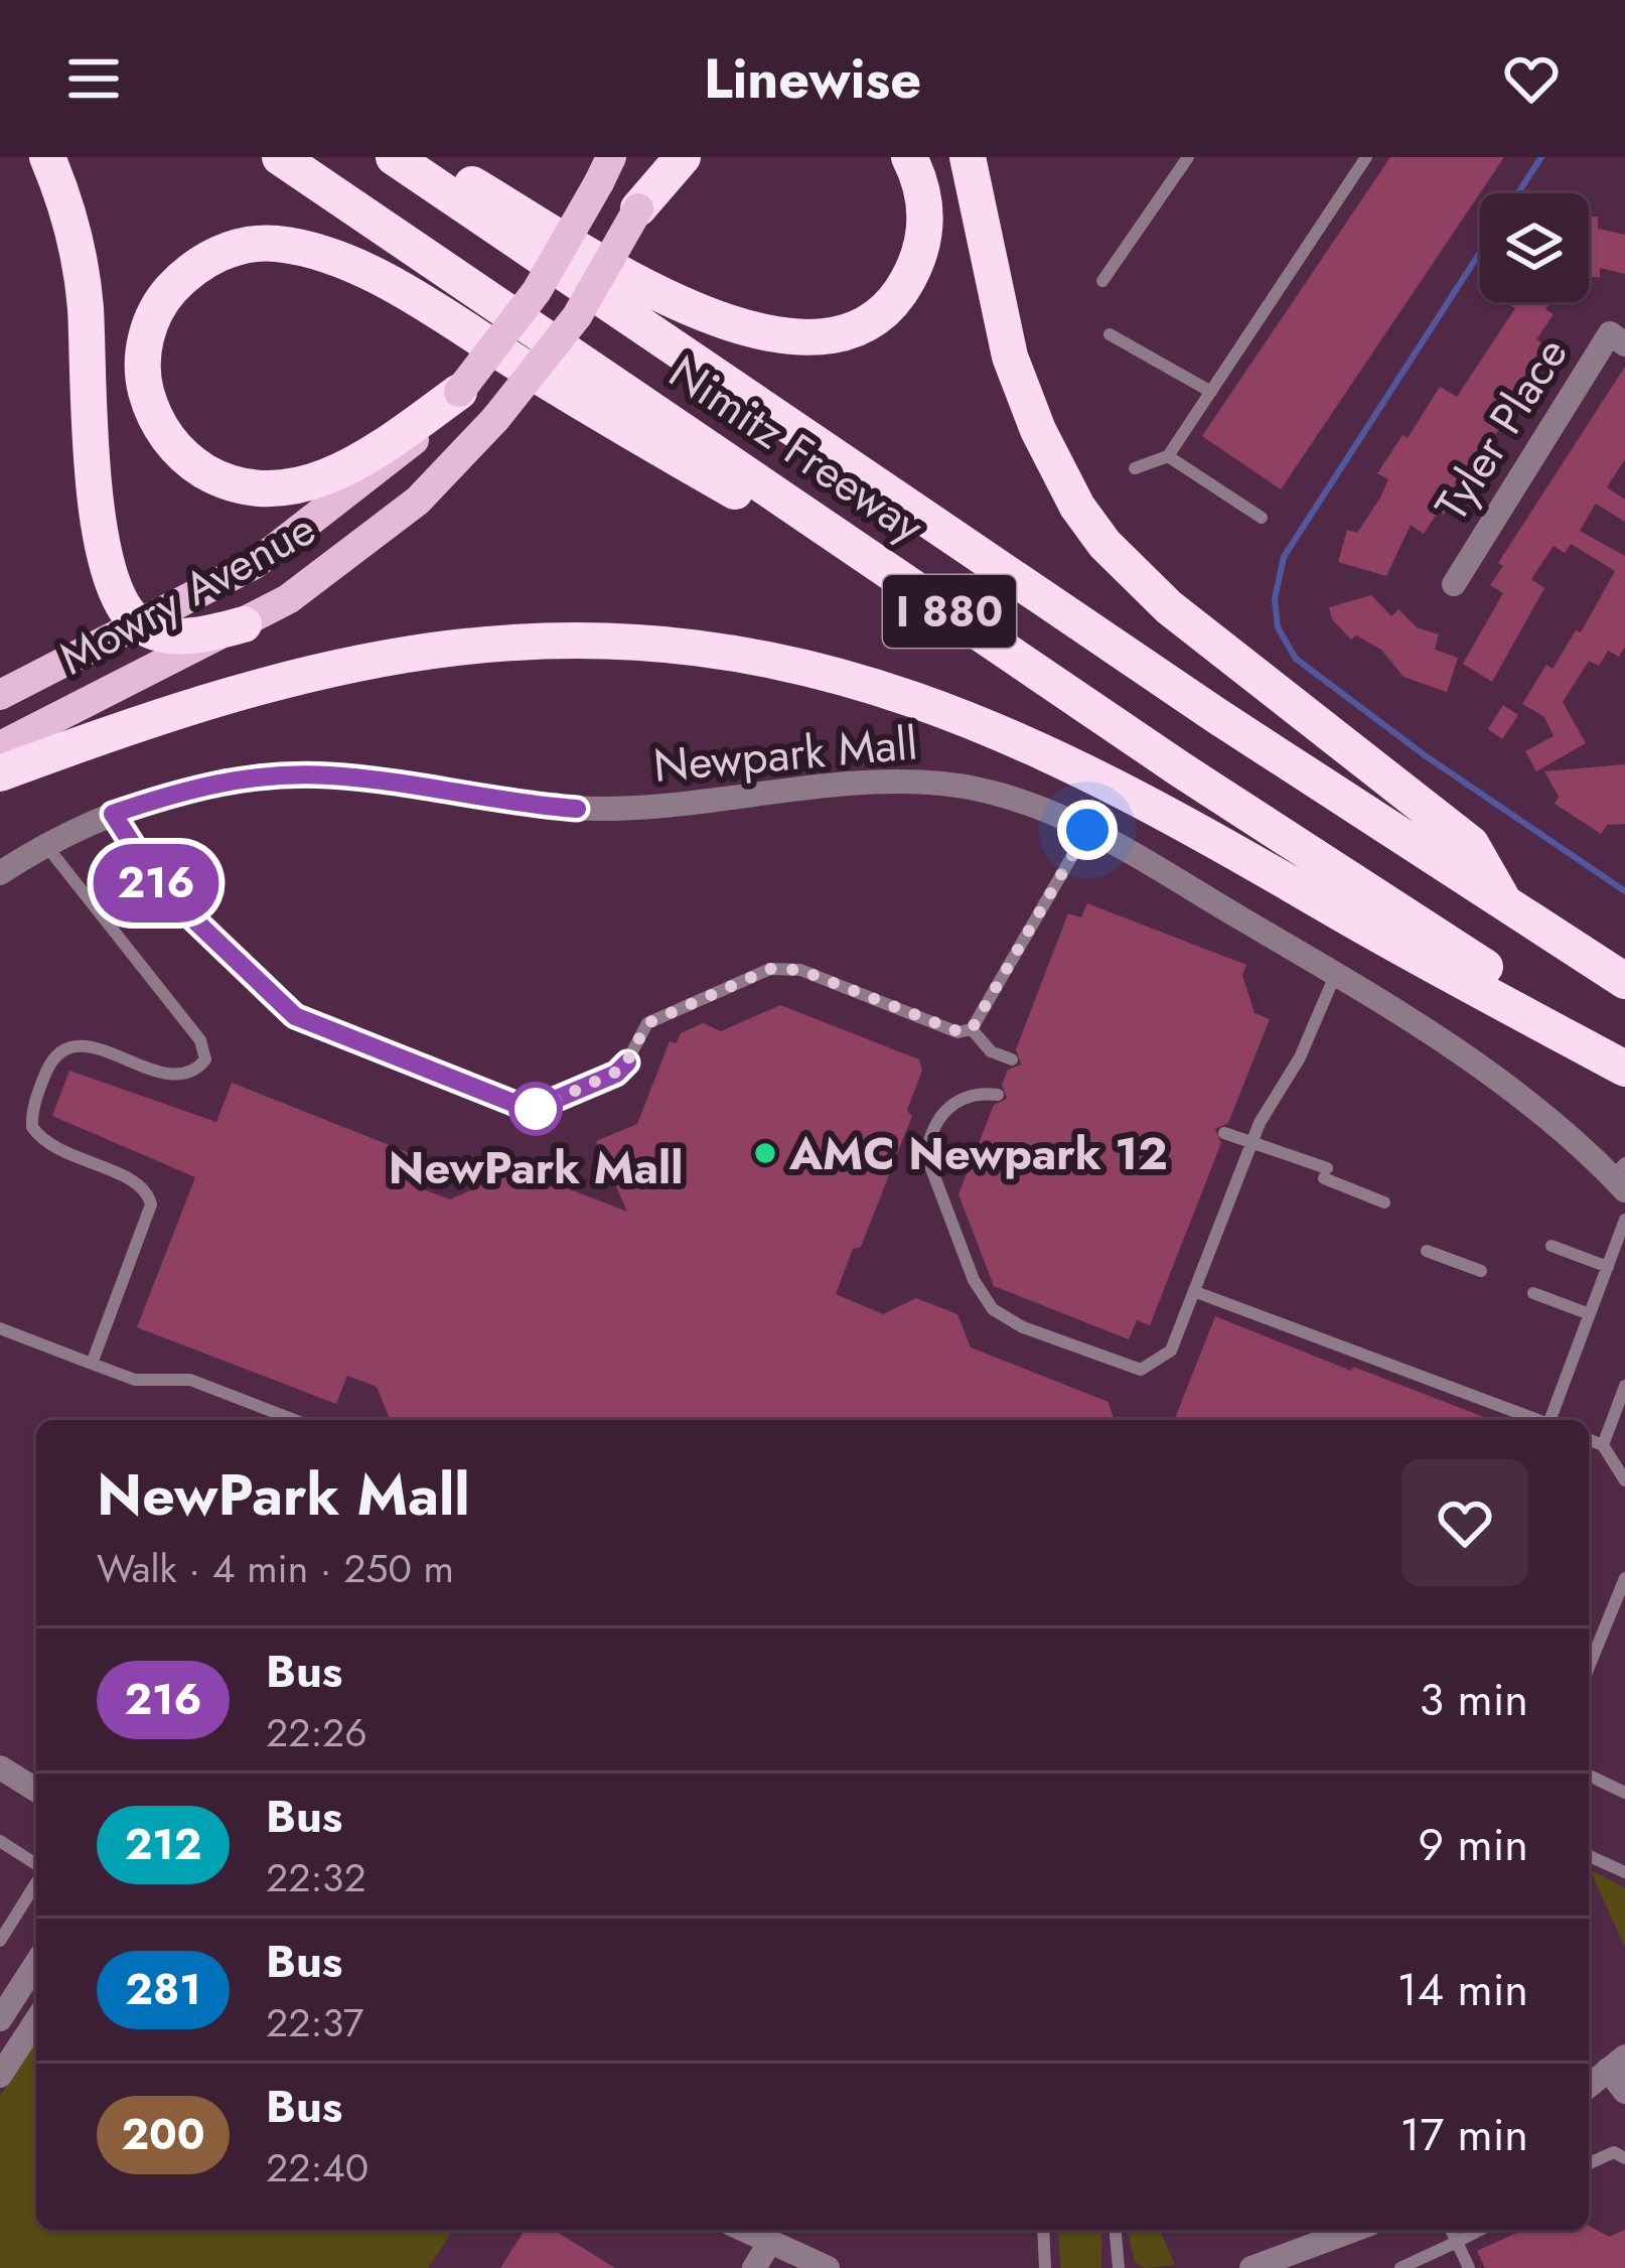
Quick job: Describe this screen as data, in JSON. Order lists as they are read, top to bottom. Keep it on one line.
{"streets":{"highway":["Nimitz Freeway","I 880"],"main road":["Mowry Avenue"],"street":["Tyler Place","Newpark Mall"]},"places":["NewPark Mall","AMC Newpark 12"],"lines":["bus line 216"],"page":{"header":"Linewise","on_map":"216","heading":["NewPark Mall","Walk · 4 min · 250 m"],"list":[{"mark":"216","name":"Bus","note":"22:26","value":"3 min"},{"mark":"212","name":"Bus","note":"22:32","value":"9 min"},{"mark":"281","name":"Bus","note":"22:37","value":"14 min"},{"mark":"200","name":"Bus","note":"22:40","value":"17 min"}]}}
